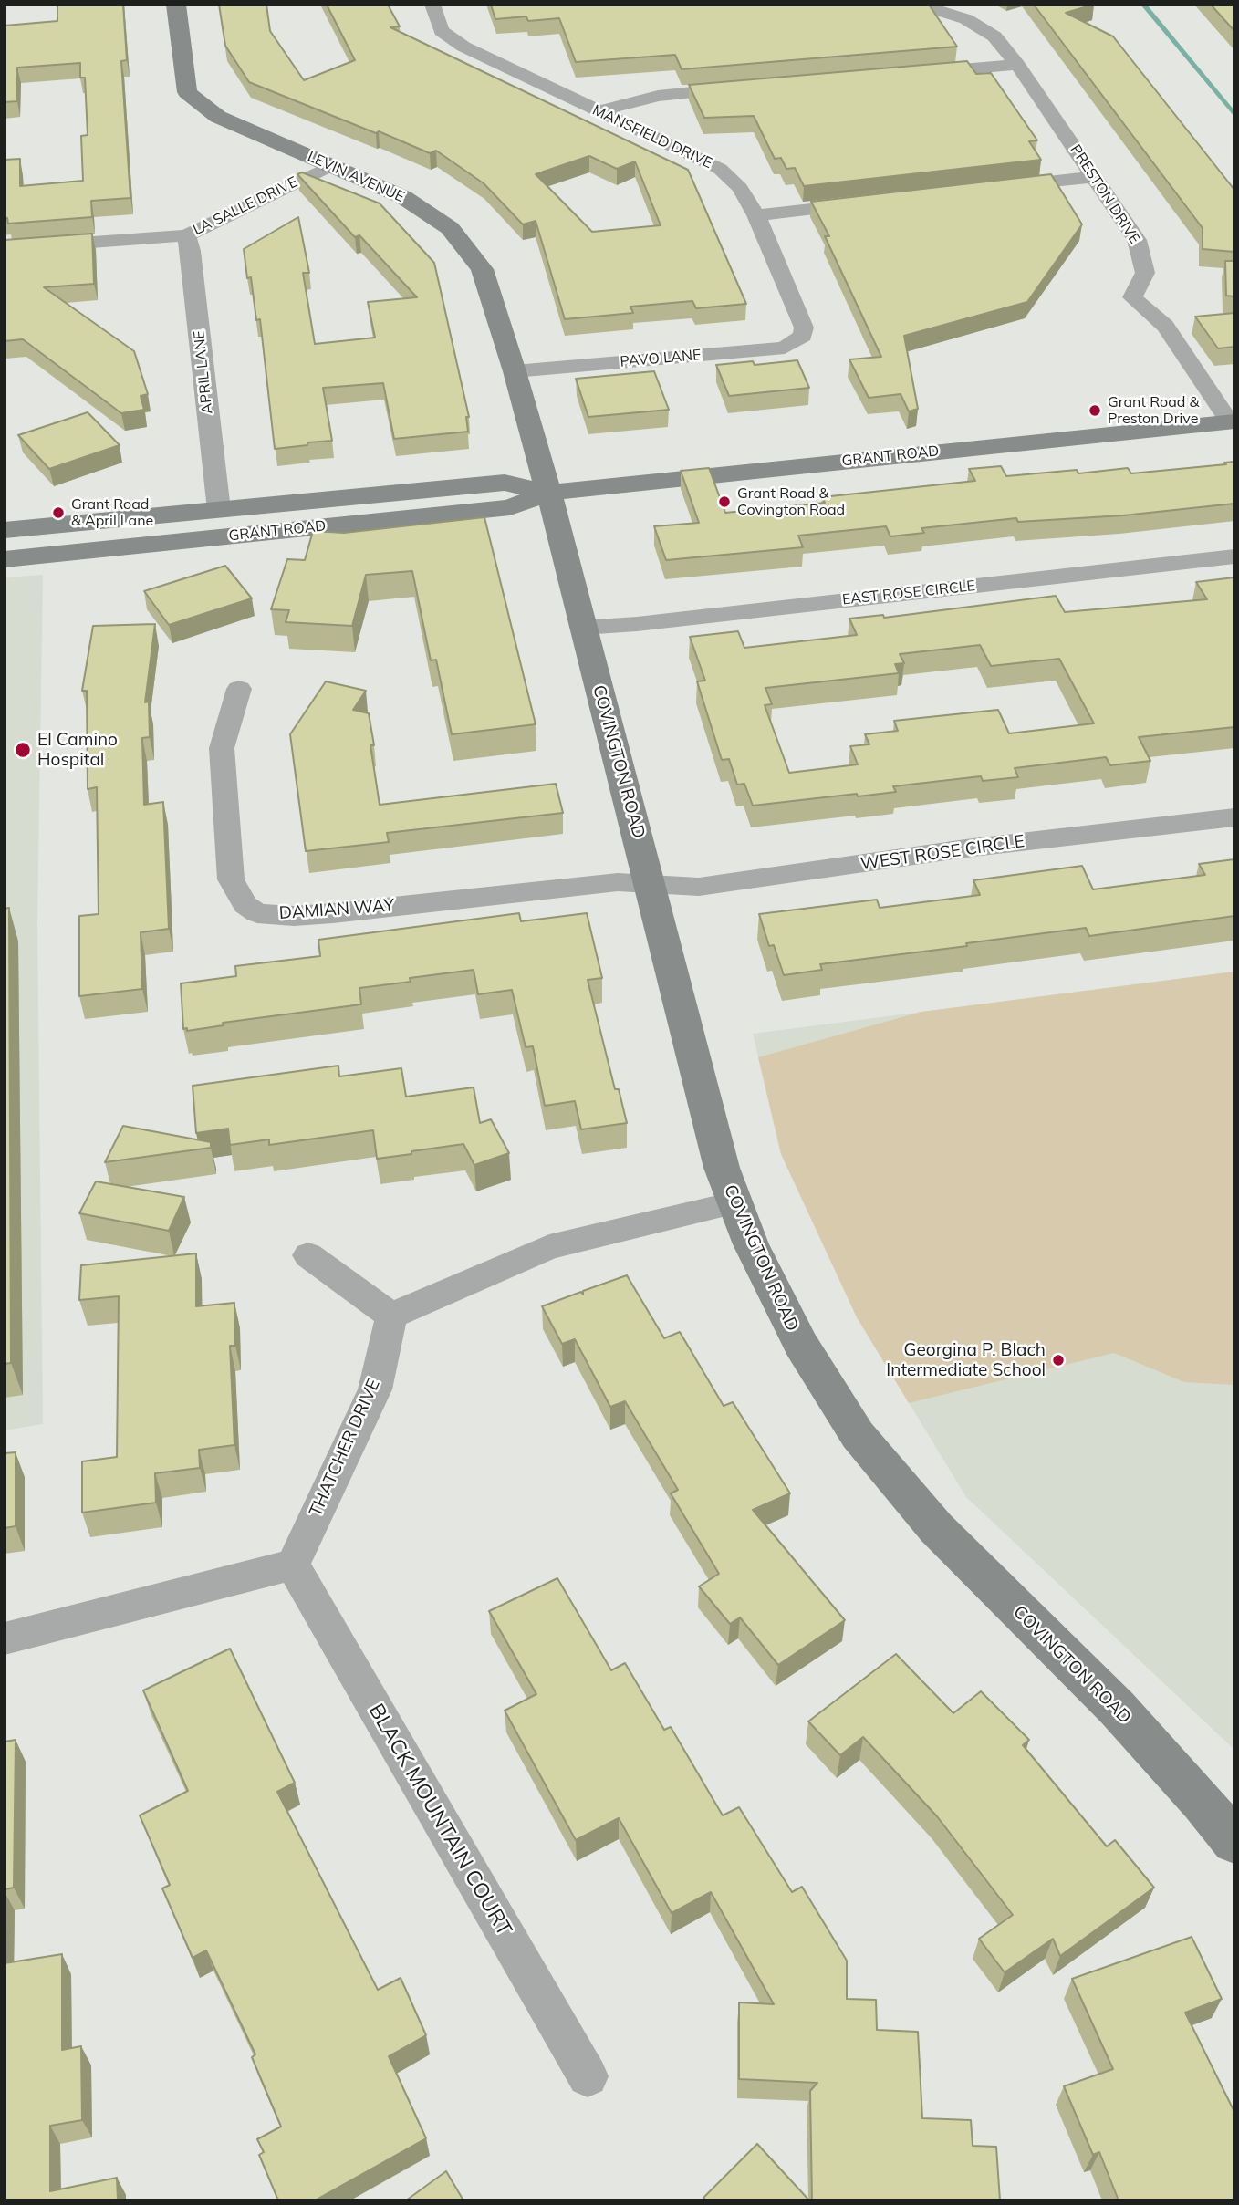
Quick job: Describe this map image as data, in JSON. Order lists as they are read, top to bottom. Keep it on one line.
{"streets":{"street":["MANSFIELD DRIVE","LEVIN AVENUE","PRESTON DRIVE","LA SALLE DRIVE","PAVO LANE","APRIL LANE","GRANT ROAD","EAST ROSE CIRCLE","COVINGTON ROAD","WEST ROSE CIRCLE","DAMIAN WAY","THATCHER DRIVE","BLACK MOUNTAIN COURT"]},"crossings":[["MANSFIELD DRIVE","PAVO LANE"],["LEVIN AVENUE","LA SALLE DRIVE"],["LEVIN AVENUE","PAVO LANE"],["LEVIN AVENUE","GRANT ROAD"],["LEVIN AVENUE","COVINGTON ROAD"],["PRESTON DRIVE","GRANT ROAD"],["LA SALLE DRIVE","APRIL LANE"],["APRIL LANE","GRANT ROAD"],["GRANT ROAD","COVINGTON ROAD"],["EAST ROSE CIRCLE","COVINGTON ROAD"],["COVINGTON ROAD","WEST ROSE CIRCLE"],["COVINGTON ROAD","DAMIAN WAY"],["WEST ROSE CIRCLE","DAMIAN WAY"],["THATCHER DRIVE","BLACK MOUNTAIN COURT"]],"places":["Grant Road & Preston Drive","Grant Road & Covington Road","Grant Road & April Lane","El Camino Hospital","Georgina P. Blach Intermediate School"]}
